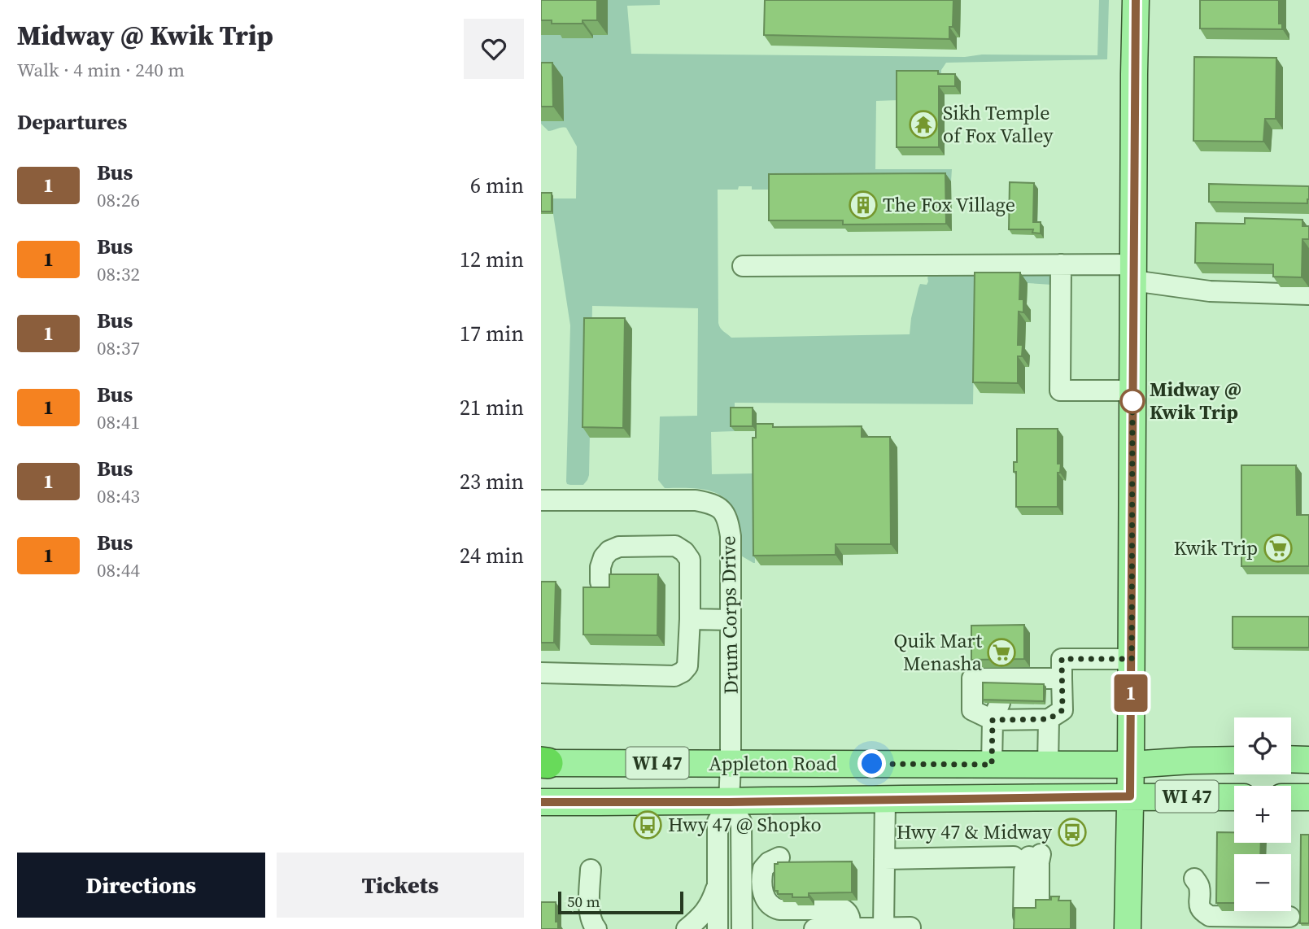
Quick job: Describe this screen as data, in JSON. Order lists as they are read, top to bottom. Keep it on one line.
{"streets":{"main road":["WI 47","Appleton Road"],"street":["Drum Corps Drive"]},"crossings":[["Drum Corps Drive","Appleton Road"]],"places":{"temple":["Sikh Temple of Fox Valley"],"building":["The Fox Village"],"other":["Midway @ Kwik Trip"],"supermarket":["Kwik Trip","Quik Mart Menasha"],"bus stop":["Hwy 47 @ Shopko","Hwy 47 & Midway"]},"lines":["bus line 1"],"scale_bar":"50 m","page":{"heading":[["Midway @ Kwik Trip","Walk · 4 min · 240 m"],"Departures"],"on_map":"1","list":[{"mark":"1","name":"Bus","note":"08:26","value":"6 min"},{"mark":"1","name":"Bus","note":"08:32","value":"12 min"},{"mark":"1","name":"Bus","note":"08:37","value":"17 min"},{"mark":"1","name":"Bus","note":"08:41","value":"21 min"},{"mark":"1","name":"Bus","note":"08:43","value":"23 min"},{"mark":"1","name":"Bus","note":"08:44","value":"24 min"}],"map_buttons":["+","−"],"buttons":["Directions","Tickets"],"scale":"50 m"}}
